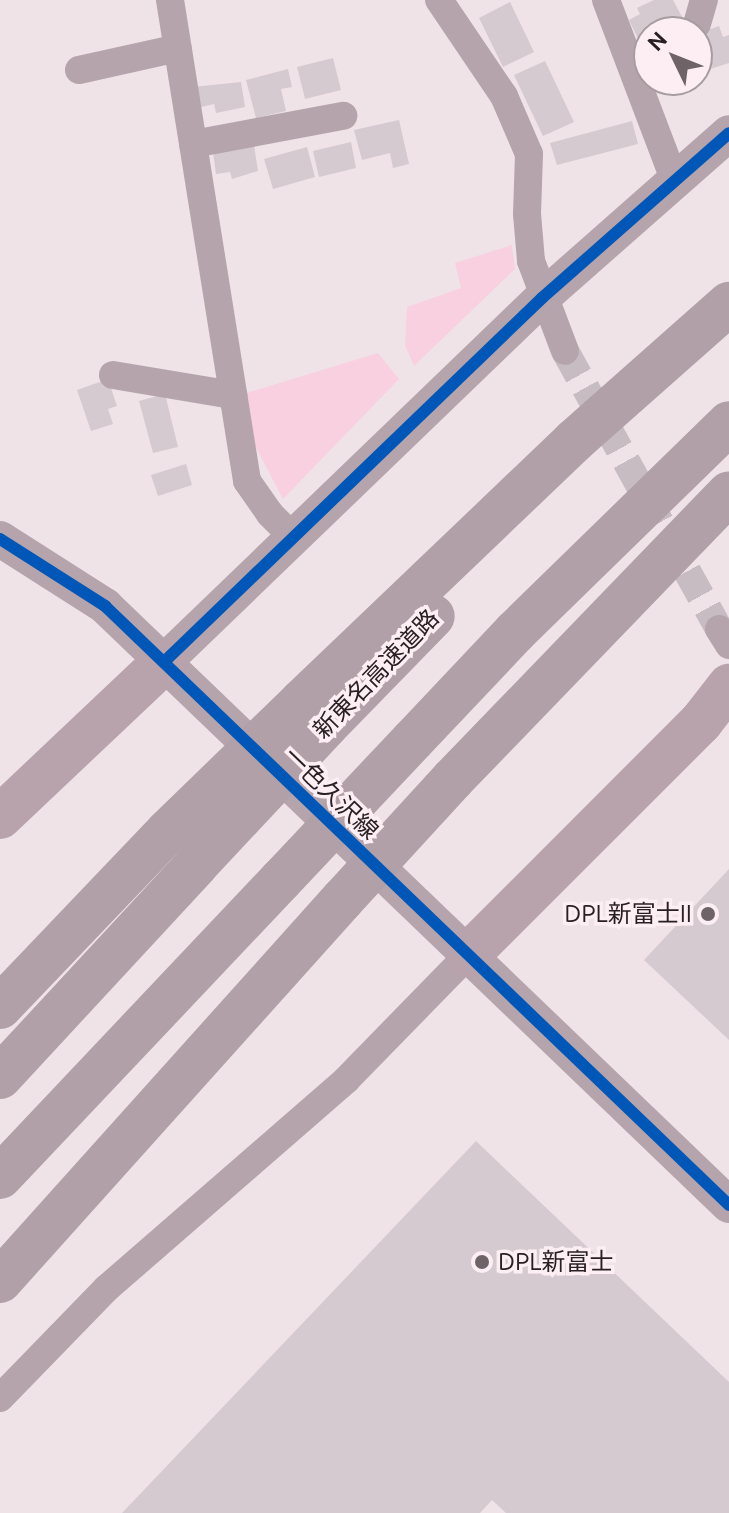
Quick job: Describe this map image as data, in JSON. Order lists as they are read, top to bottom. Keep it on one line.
{"streets":{"highway":["新東名高速道路"],"street":["一色久沢線"]},"places":["DPL新富士II","DPL新富士"],"north":"top left"}
